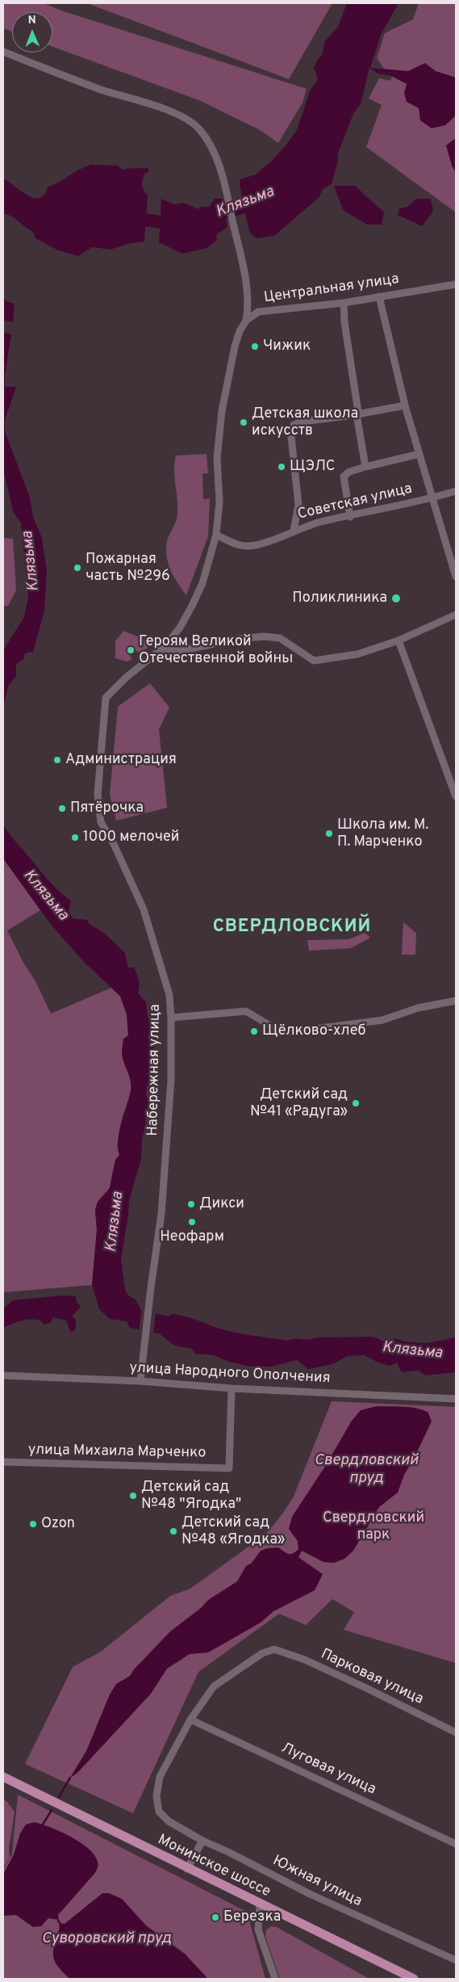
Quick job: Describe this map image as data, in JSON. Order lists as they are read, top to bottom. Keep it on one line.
{"streets":{"main road":["Монинское шоссе"],"street":["Центральная улица","Советская улица","Набережная улица","улица Народного Ополчения","улица Михаила Марченко","Парковая улица","Луговая улица","Южная улица"]},"crossings":[["Набережная улица","улица Народного Ополчения"],["улица Народного Ополчения","улица Михаила Марченко"],["Парковая улица","Луговая улица"],["Парковая улица","Южная улица"],["Луговая улица","Южная улица"]],"districts":["СВЕРДЛОВСКИЙ"],"water":["Клязьма","Свердловский пруд","Суворовский пруд"],"parks":["Свердловский парк"],"places":["Чижик","Детская школа искусств","ЩЭЛС","Пожарная часть №296","Поликлиника","Героям Великой Отечественной войны","Администрация","Пятёрочка","Школа им. М. П. Марченко","1000 мелочей","Щёлково-хлеб","Детский сад №41 «Радуга»","Дикси","Неофарм","Детский сад №48 \"Ягодка\"","Ozon","Детский сад №48 «Ягодка»","Березка"],"north":"top"}
